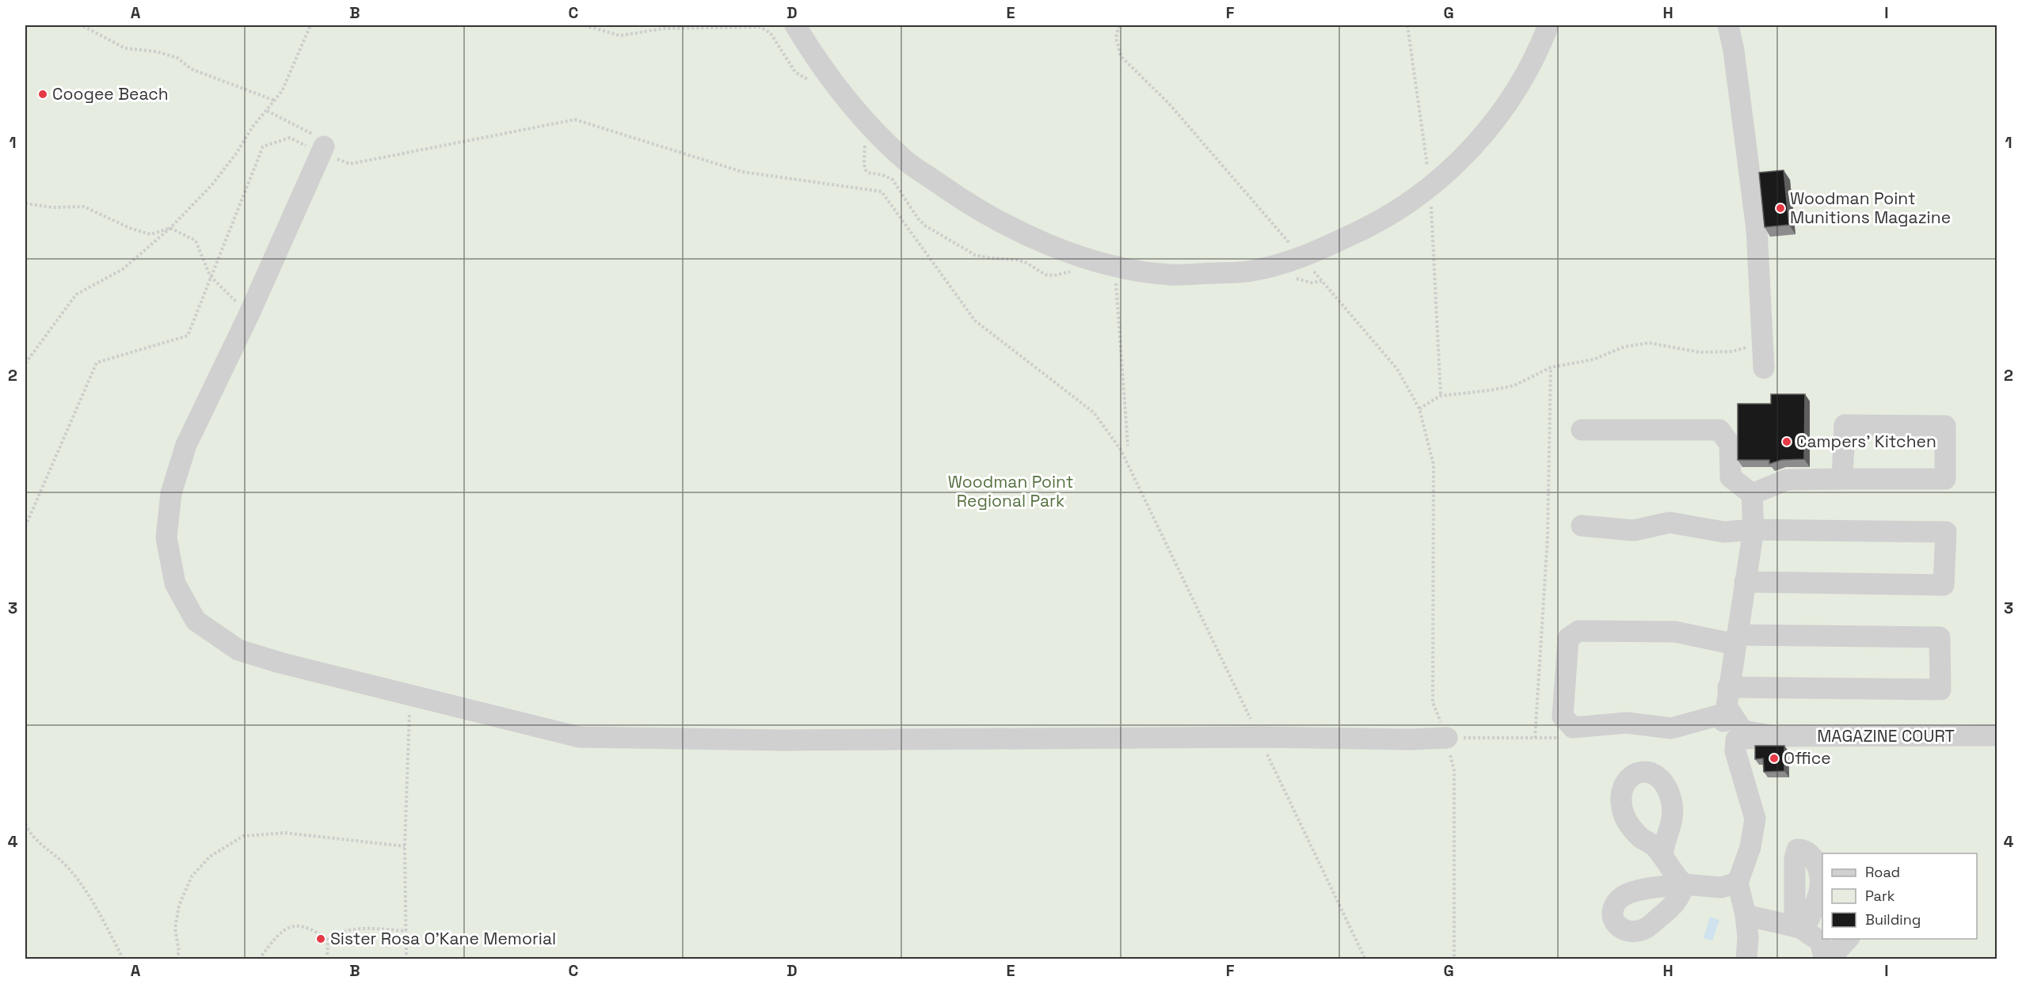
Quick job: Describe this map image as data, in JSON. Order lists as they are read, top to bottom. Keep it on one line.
{"streets":{"street":["MAGAZINE COURT"]},"parks":["Woodman Point Regional Park"],"places":["Coogee Beach","Woodman Point Munitions Magazine","Campers' Kitchen","Office","Sister Rosa O'Kane Memorial"],"legend":["Road","Park","Building"],"grid":{"columns":["A","B","C","D","E","F","G","H","I"],"rows":["1","2","3","4"]}}
